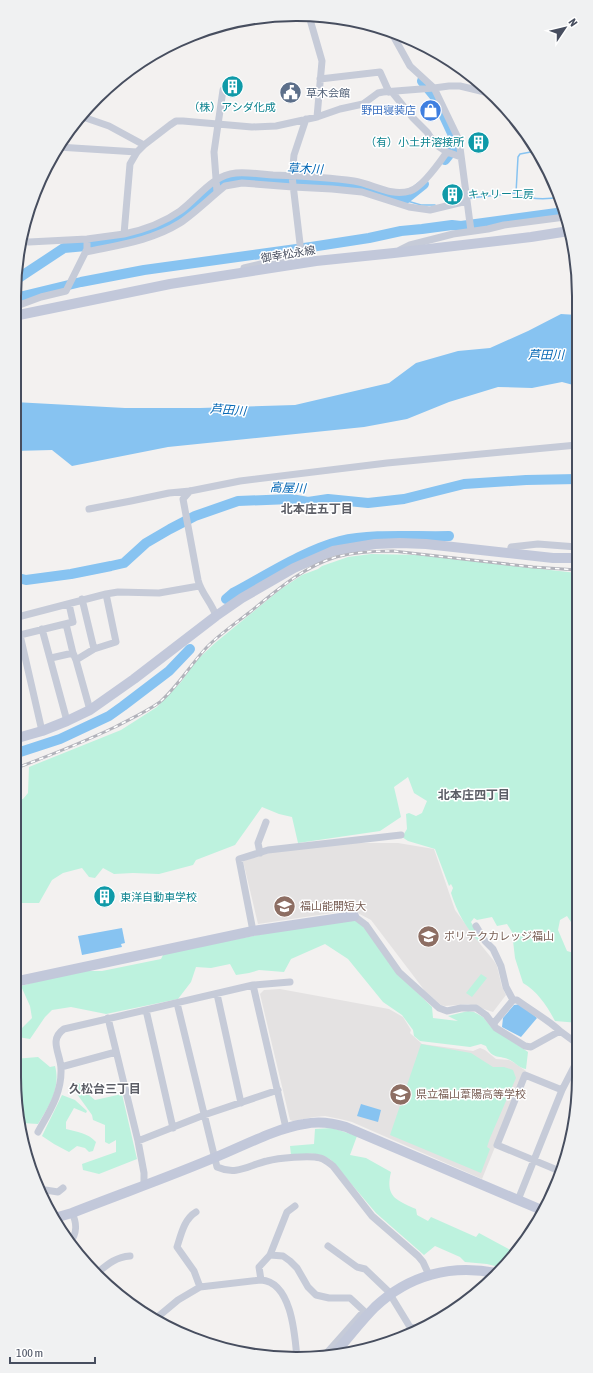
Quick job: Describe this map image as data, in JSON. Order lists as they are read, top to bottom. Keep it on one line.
{"streets":{"street":["御幸松永線"]},"districts":["北本庄五丁目","北本庄四丁目","久松台三丁目"],"water":["草木川","芦田川","高屋川"],"places":{"building":["（株）アシダ化成","（有）小土井溶接所","キャリー工房","東洋自動車学校"],"public building":["草木会館"],"shop":["野田寝装店"],"school or university":["福山能開短大","ポリテクカレッジ福山","県立福山葦陽高等学校"]},"scale_bar":"100 m","north":"top right"}
